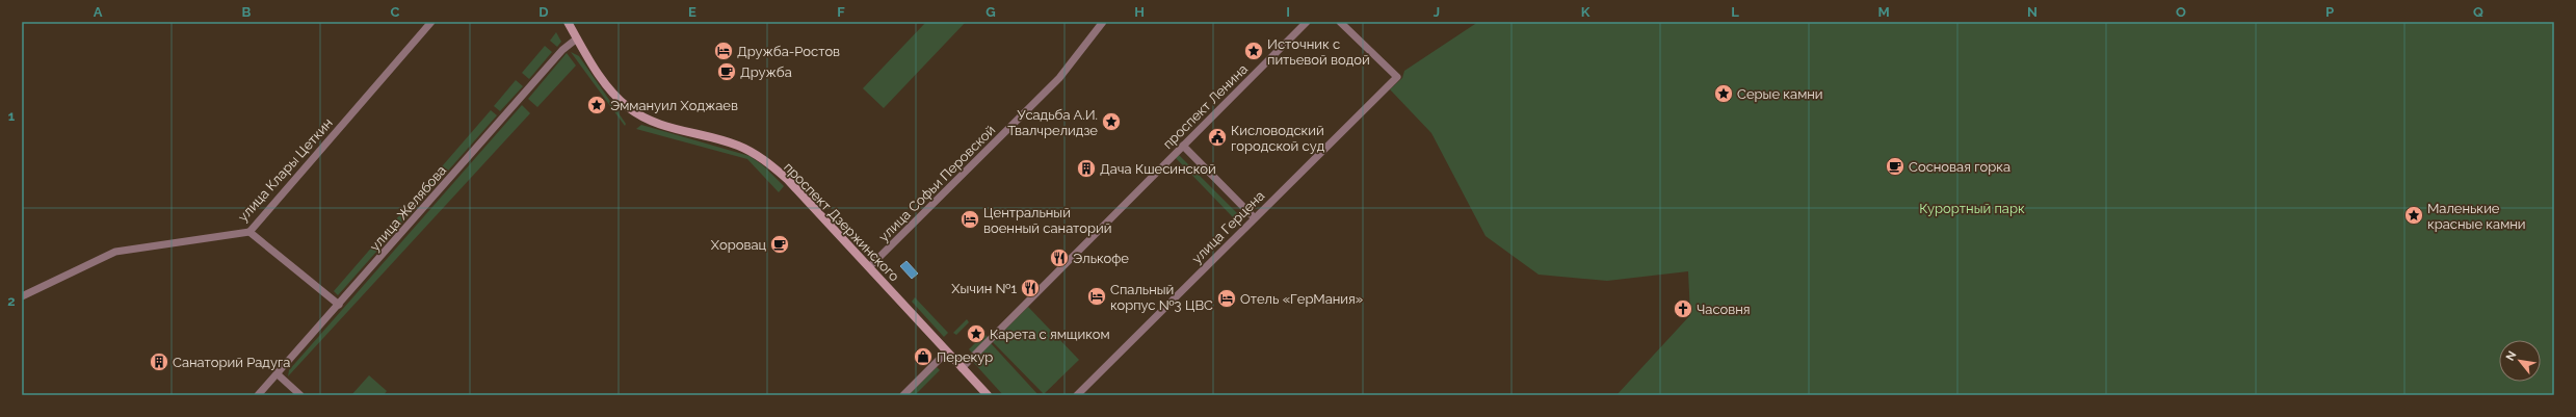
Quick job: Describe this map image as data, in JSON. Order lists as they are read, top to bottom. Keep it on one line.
{"streets":{"main road":["проспект Дзержинского"],"street":["проспект Ленина","улица Клары Цеткин","улица Софьи Перовской","улица Желябова","улица Герцена"]},"crossings":[["проспект Ленина","проспект Дзержинского"],["улица Софьи Перовской","проспект Дзержинского"],["улица Желябова","проспект Дзержинского"]],"parks":["Курортный парк"],"places":{"hotel":["Дружба-Ростов","Центральный военный санаторий","Спальный корпус №3 ЦВС","Отель «ГерМания»"],"place":["Источник с питьевой водой","Серые камни","Эммануил Ходжаев","Усадьба А.И. Твалчрелидзе","Маленькие красные камни","Карета с ямщиком"],"cafe":["Дружба","Сосновая горка","Хоровац"],"public building":["Кисловодский городской суд"],"building":["Дача Кшесинской","Cанаторий Радуга"],"restaurant":["Элькофе","Хычин №1"],"church":["Часовня"],"shop":["Перекур"]},"north":"top left","grid":{"columns":["A","B","C","D","E","F","G","H","I","J","K","L","M","N","O","P","Q"],"rows":["1","2"]}}
